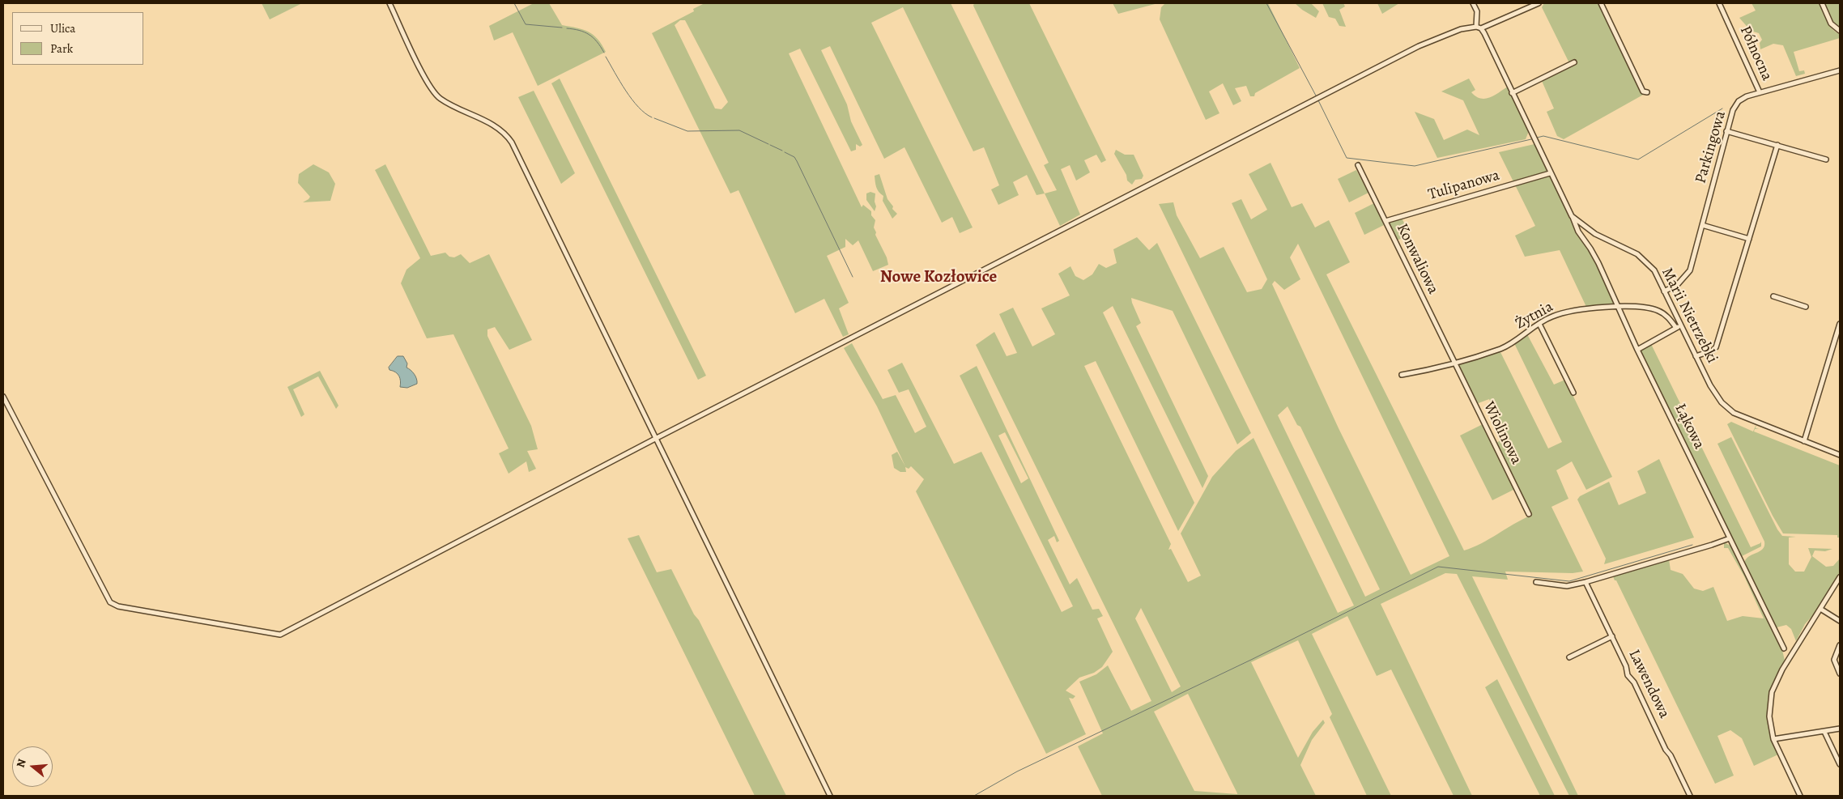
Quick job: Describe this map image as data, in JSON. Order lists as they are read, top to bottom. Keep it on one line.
{"streets":{"street":["Północna","Parkingowa","Tulipanowa","Konwaliowa","Żytnia","Marii Nietrzebki","Łąkowa","Wiolinowa","Lawendowa"]},"crossings":[["Północna","Parkingowa"],["Parkingowa","Marii Nietrzebki"],["Tulipanowa","Konwaliowa"],["Tulipanowa","Marii Nietrzebki"],["Konwaliowa","Żytnia"],["Konwaliowa","Wiolinowa"],["Żytnia","Łąkowa"],["Żytnia","Wiolinowa"],["Marii Nietrzebki","Łąkowa"]],"districts":["Nowe Kozłowice"],"legend":["Ulica","Park"],"north":"left"}
